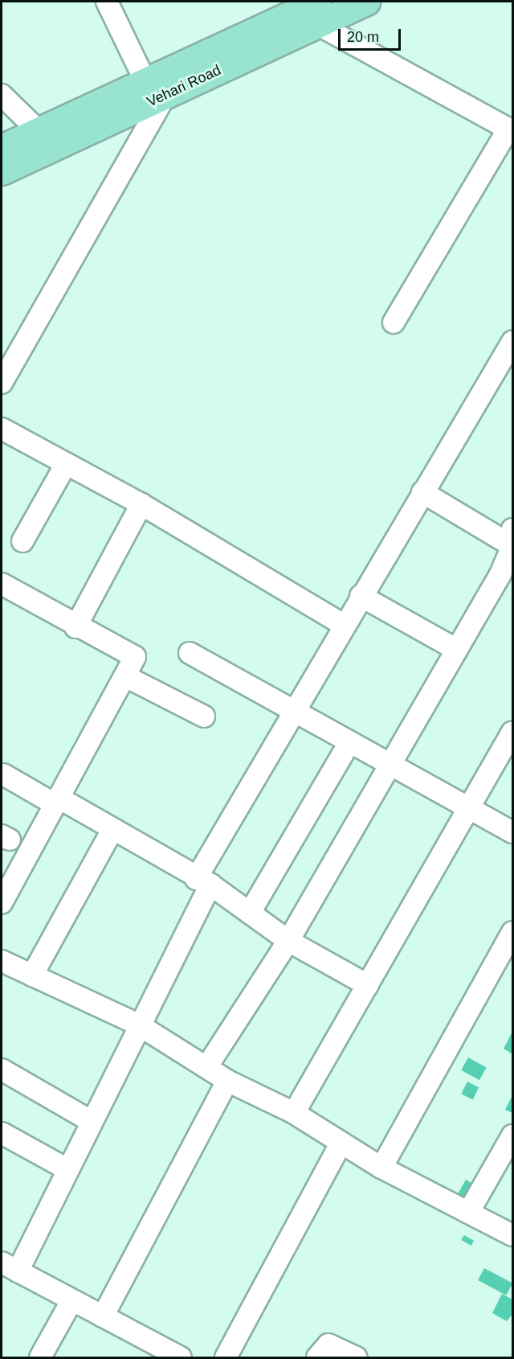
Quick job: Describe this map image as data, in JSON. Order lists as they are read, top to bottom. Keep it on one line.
{"streets":{"main road":["Vehari Road"]},"scale_bar":"20 m"}
